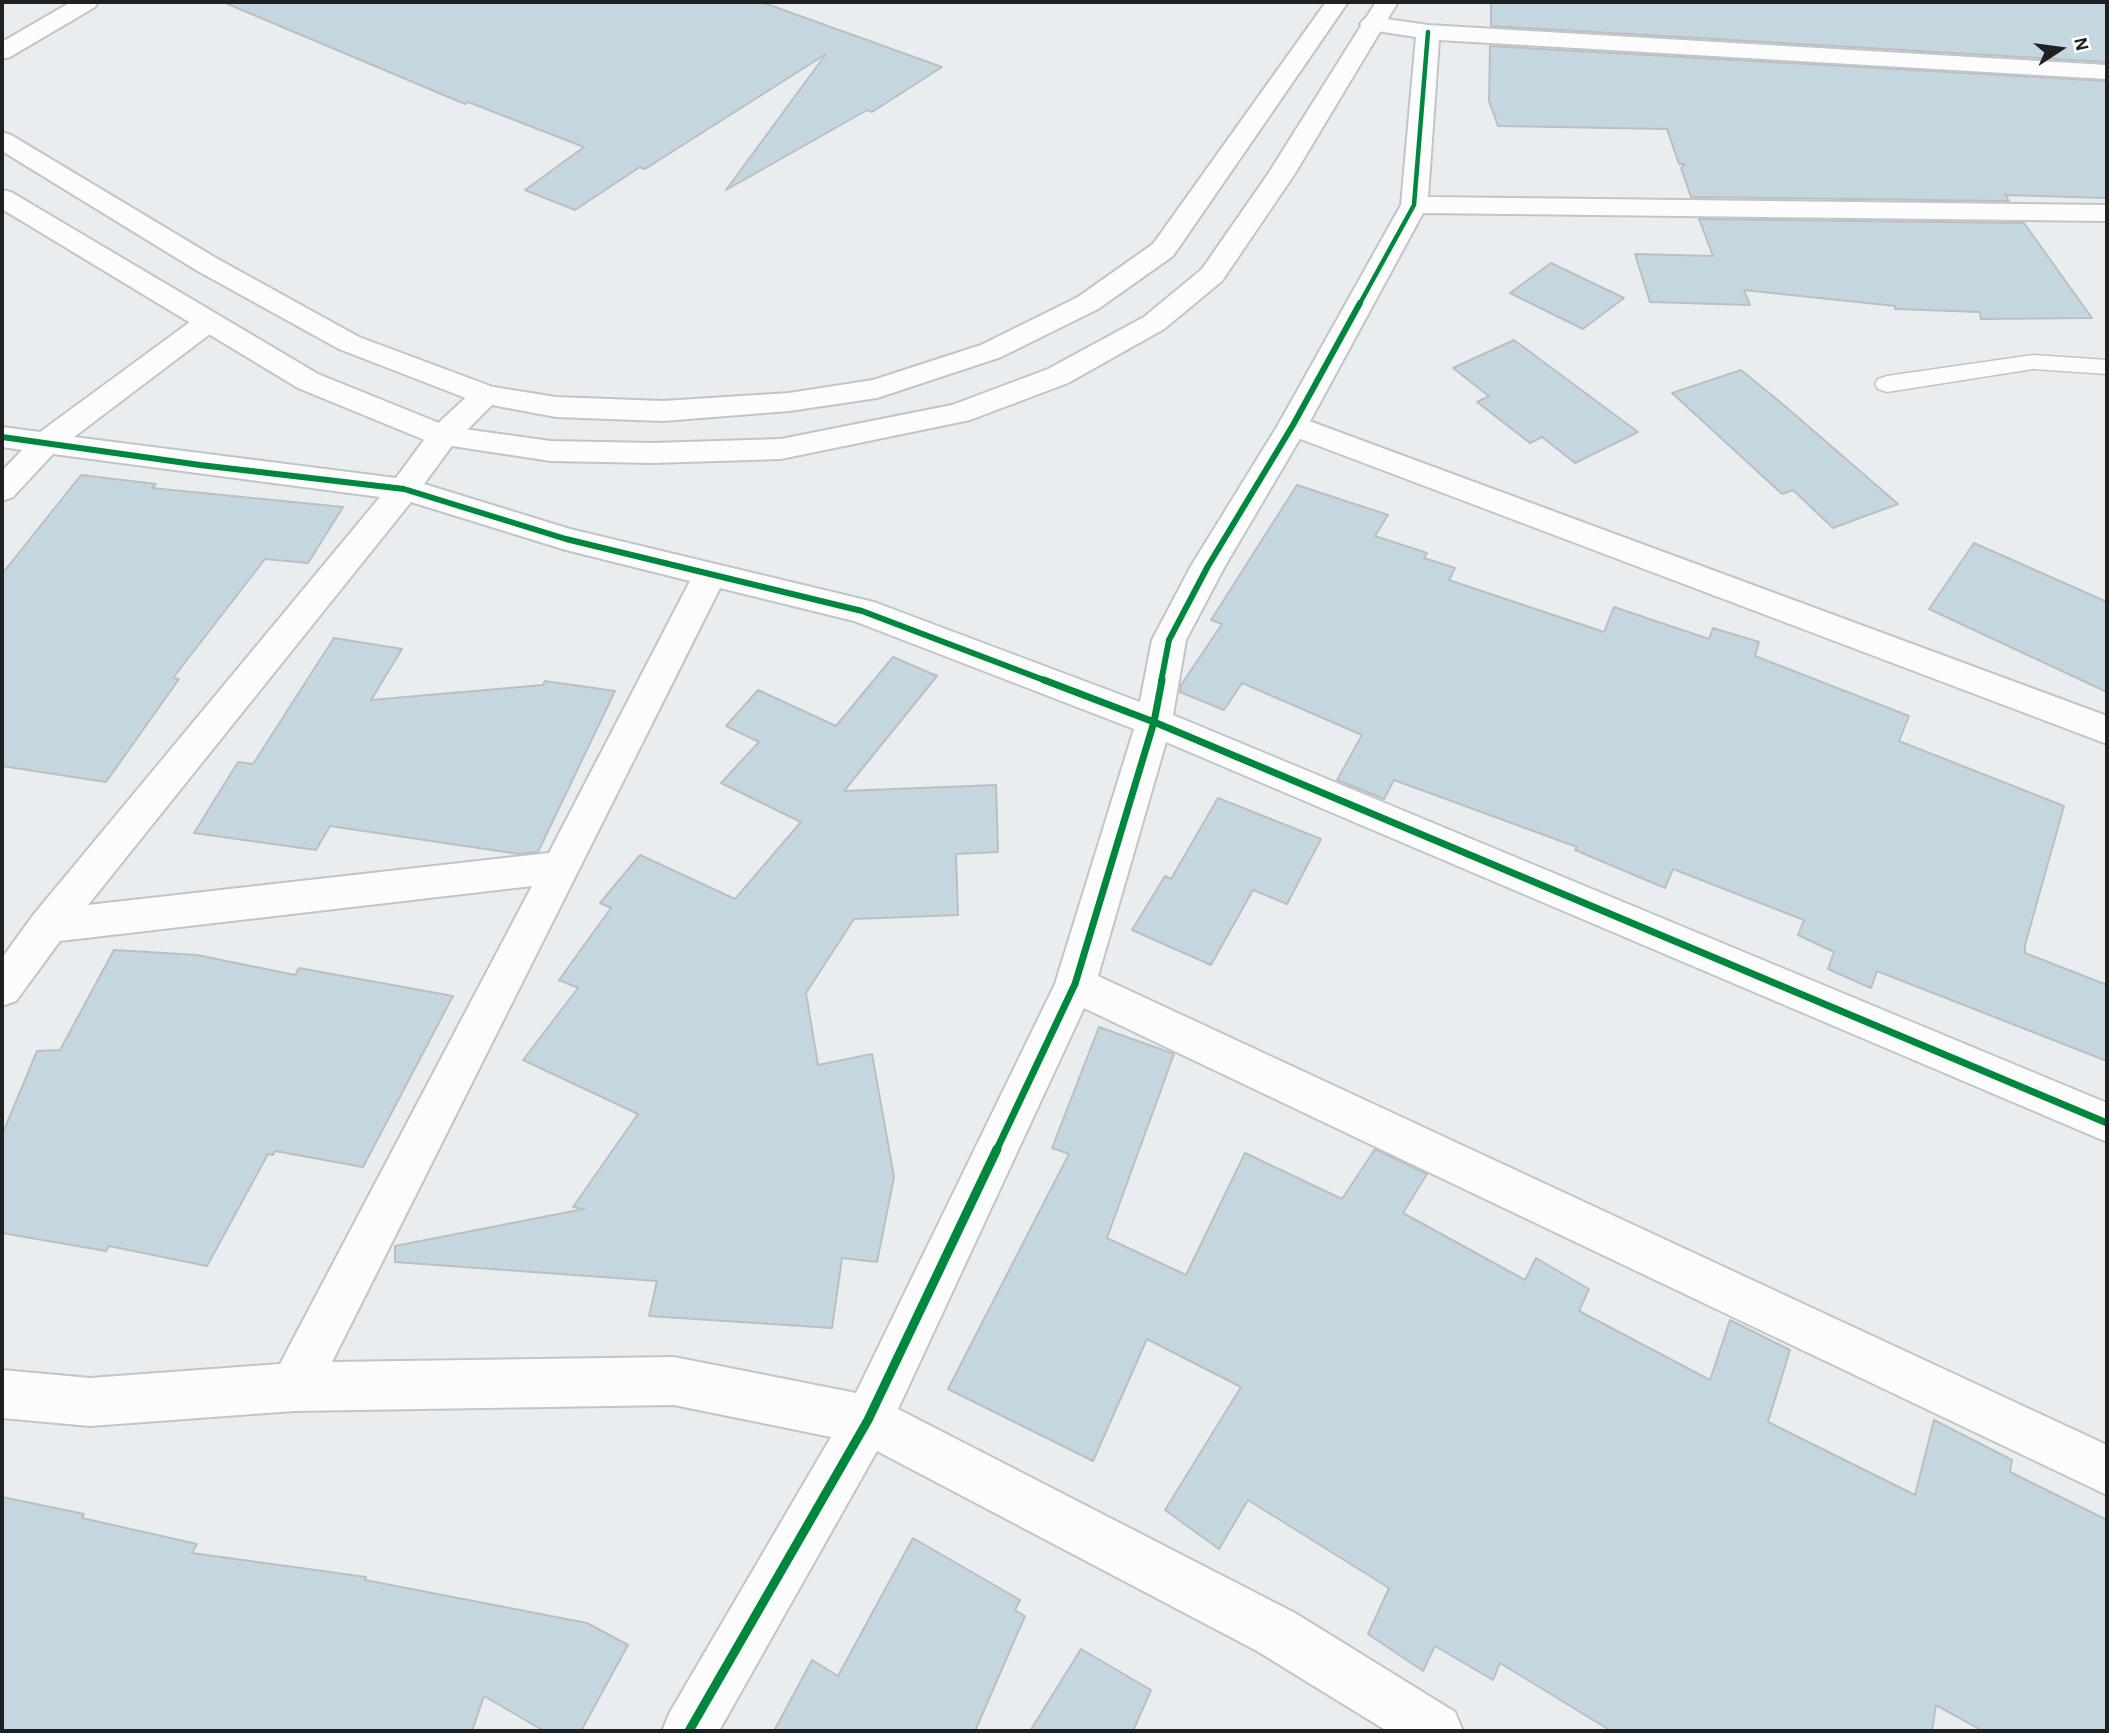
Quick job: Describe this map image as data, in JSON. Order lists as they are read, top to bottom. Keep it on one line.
{"north":"right"}
